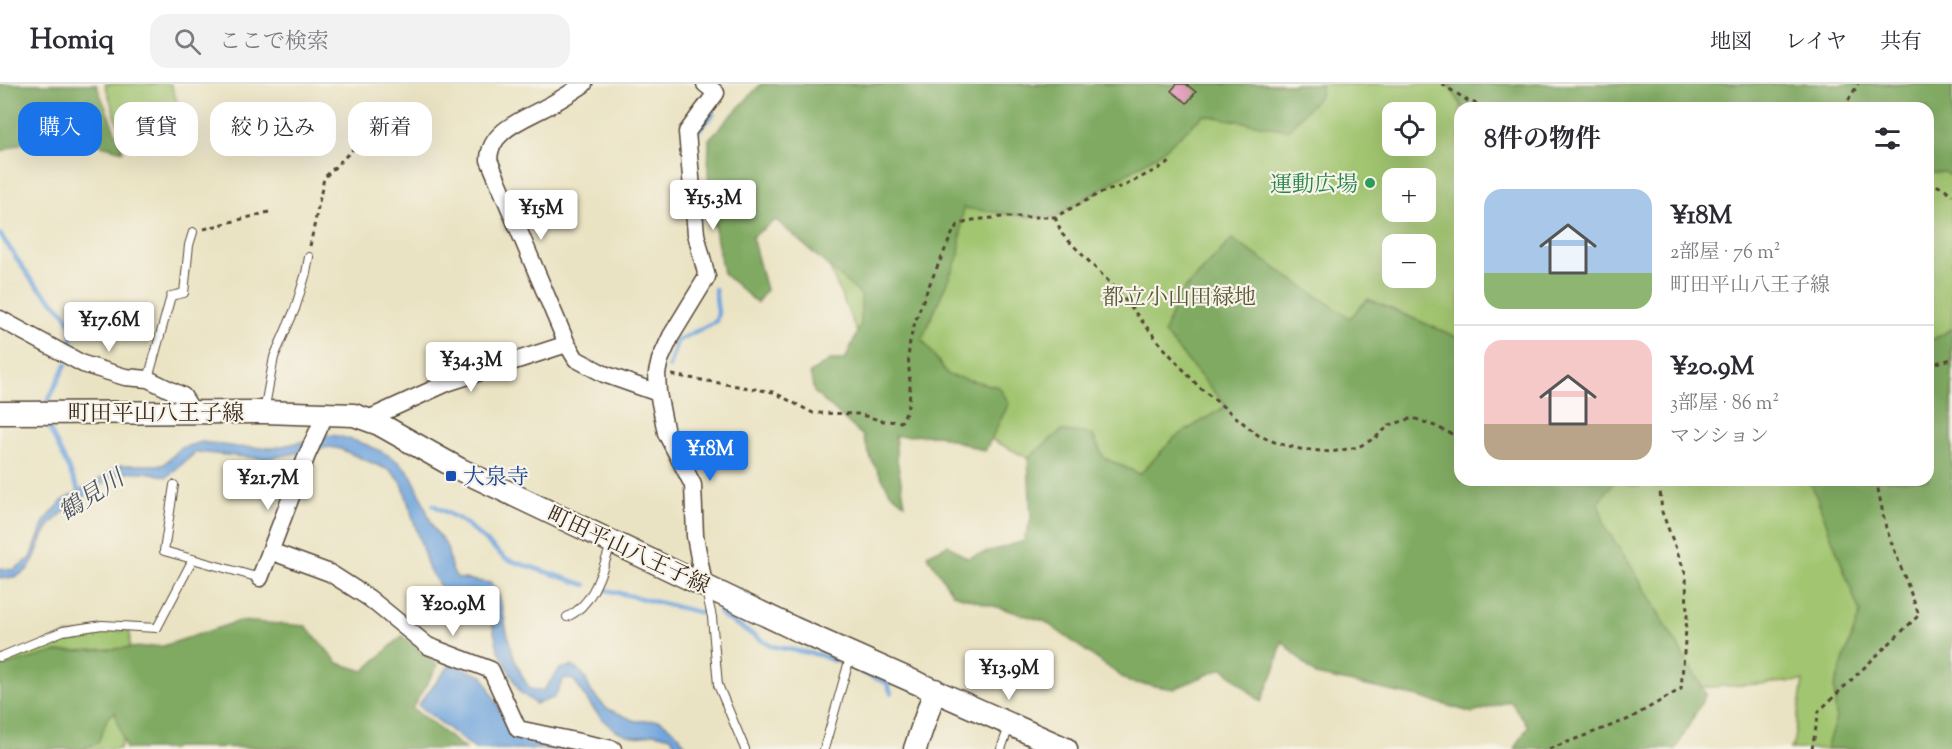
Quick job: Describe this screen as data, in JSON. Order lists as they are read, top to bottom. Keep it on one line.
{"streets":{"main road":["町田平山八王子線"]},"water":["鶴見川"],"parks":["都立小山田緑地"],"places":{"other":["運動広場"],"transit":["大泉寺"]},"page":{"header":"Homiq","search":"ここで検索","nav":["地図","レイヤ","共有"],"map_buttons":["+","−"],"chip":["購入","賃貸","絞り込み","新着"],"heading":"8件の物件","list":[{"name":"¥18M","note":"2部屋 · 76 m² · 町田平山八王子線"},{"name":"¥20.9M","note":"3部屋 · 86 m² · マンション"}],"price":["¥15.3M","¥15M","¥17.6M","¥34.3M","¥18M","¥21.7M","¥20.9M","¥13.9M"]}}
